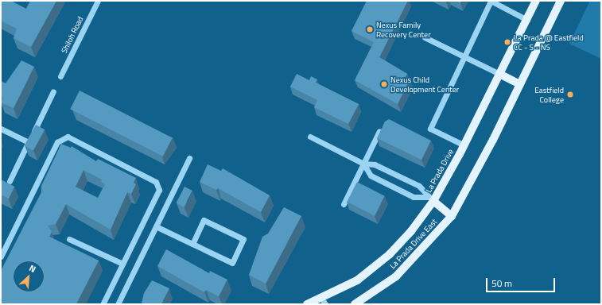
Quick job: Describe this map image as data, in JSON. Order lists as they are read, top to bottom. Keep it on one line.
{"streets":{"main road":["La Prada Drive","La Prada Drive East"],"street":["Shiloh Road"]},"places":["Nexus Family Recovery Center","La Prada @ Eastfield CC - S - NS","Nexus Child Development Center","Eastfield College"],"scale_bar":"50 m","north":"top right"}
